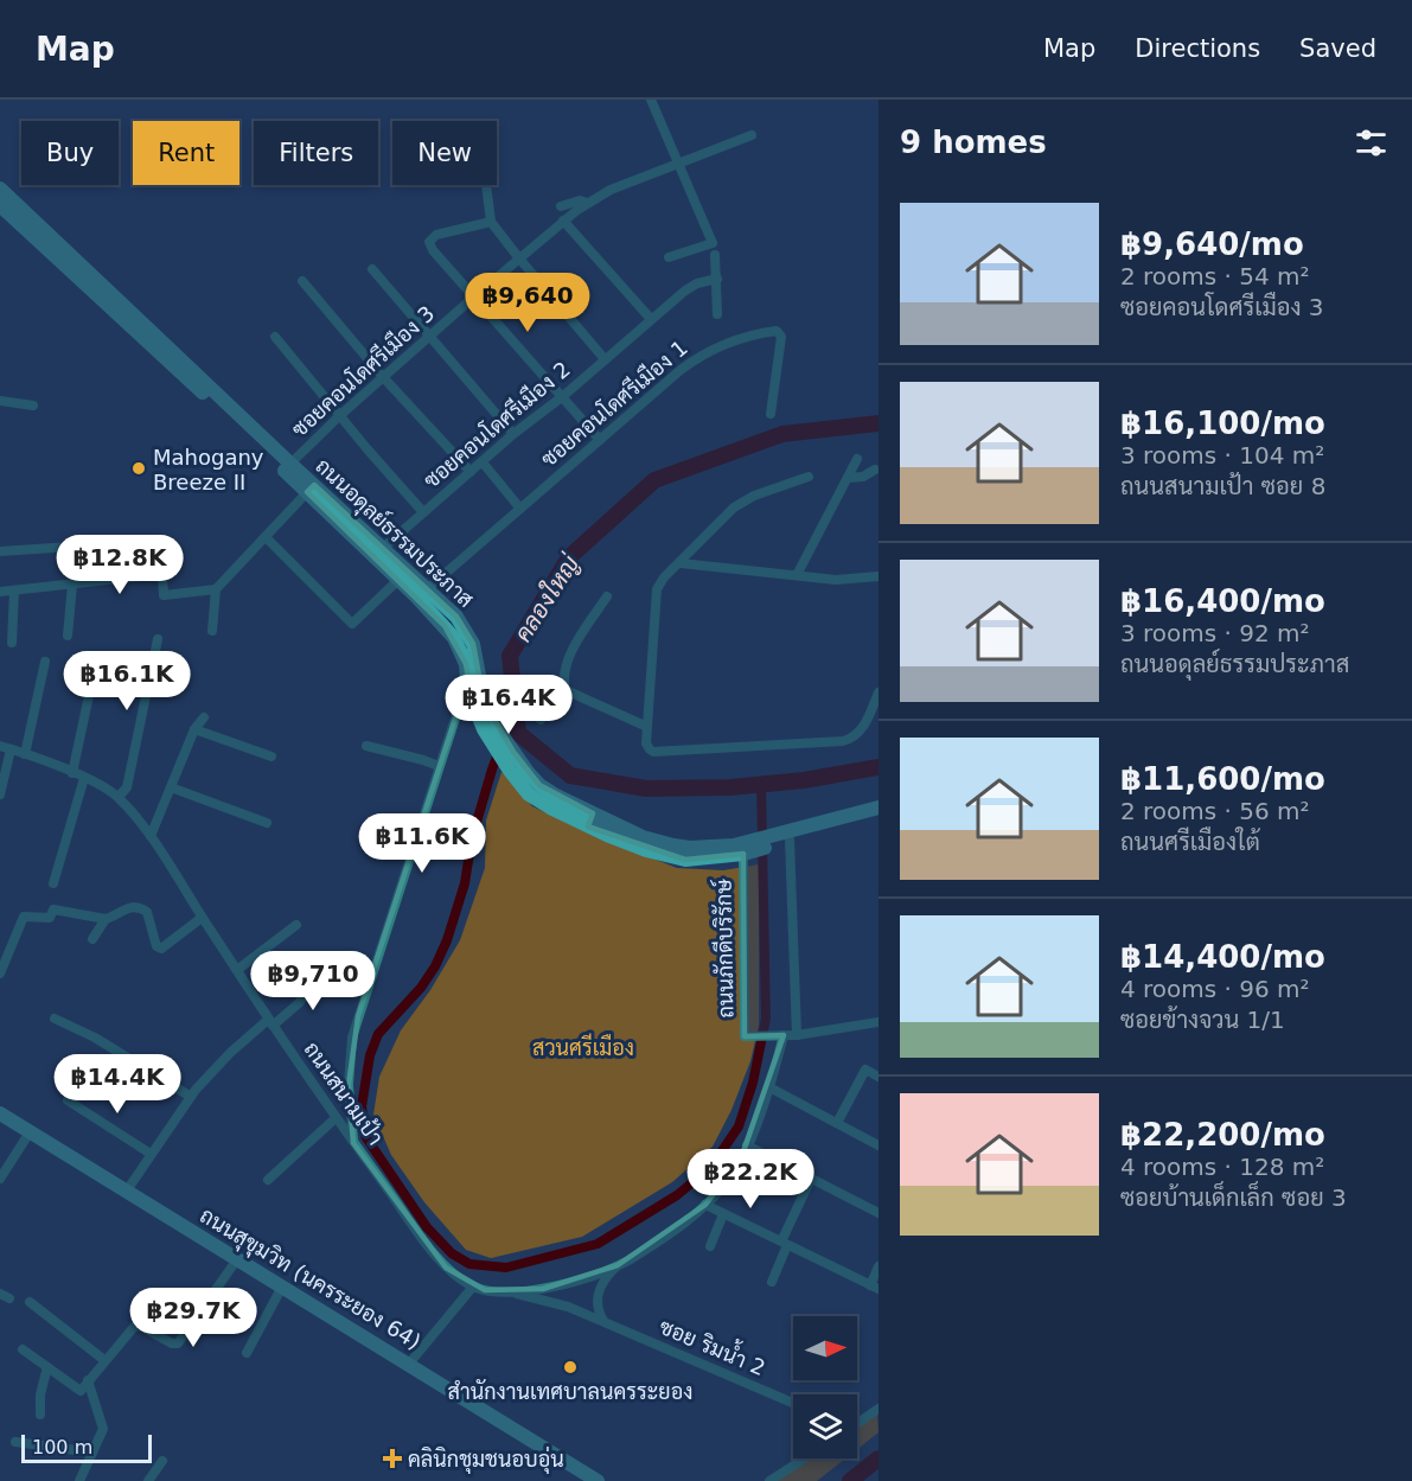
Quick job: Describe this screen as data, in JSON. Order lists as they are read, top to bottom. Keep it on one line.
{"streets":{"street":["ซอยคอนโดศรีเมือง 3","ซอยคอนโดศรีเมือง 1","ซอยคอนโดศรีเมือง 2","ถนนอดุลย์ธรรมประภาส","ถนนภักดีบริรักษ์","ถนนสนามเป้า","ถนนสุขุมวิท (นครระยอง 64)","ซอย ริมน้ำ 2"]},"crossings":[["ซอยคอนโดศรีเมือง 3","ถนนอดุลย์ธรรมประภาส"],["ซอยคอนโดศรีเมือง 1","ถนนอดุลย์ธรรมประภาส"],["ซอยคอนโดศรีเมือง 2","ถนนอดุลย์ธรรมประภาส"],["ถนนอดุลย์ธรรมประภาส","ถนนภักดีบริรักษ์"],["ถนนสนามเป้า","ซอย ริมน้ำ 2"]],"water":["คลองใหญ่"],"parks":["สวนศรีเมือง"],"places":{"other":["Mahogany Breeze II","สำนักงานเทศบาลนครระยอง"],"health":["คลินิกชุมชนอบอุ่น"]},"scale_bar":"100 m","north":"right","page":{"header":"Map","nav":["Map","Directions","Saved"],"heading":"9 homes","chip":["Buy","Rent","Filters","New"],"list":[{"name":"฿9,640/mo","note":"2 rooms · 54 m² · ซอยคอนโดศรีเมือง 3"},{"name":"฿16,100/mo","note":"3 rooms · 104 m² · ถนนสนามเป้า ซอย 8"},{"name":"฿16,400/mo","note":"3 rooms · 92 m² · ถนนอดุลย์ธรรมประภาส"},{"name":"฿11,600/mo","note":"2 rooms · 56 m² · ถนนศรีเมืองใต้"},{"name":"฿14,400/mo","note":"4 rooms · 96 m² · ซอยข้างจวน 1/1"},{"name":"฿22,200/mo","note":"4 rooms · 128 m² · ซอยบ้านเด็กเล็ก ซอย 3"}],"price":["฿9,640","฿12.8K","฿16.1K","฿16.4K","฿11.6K","฿9,710","฿14.4K","฿22.2K","฿29.7K"],"scale":"100 m"}}
